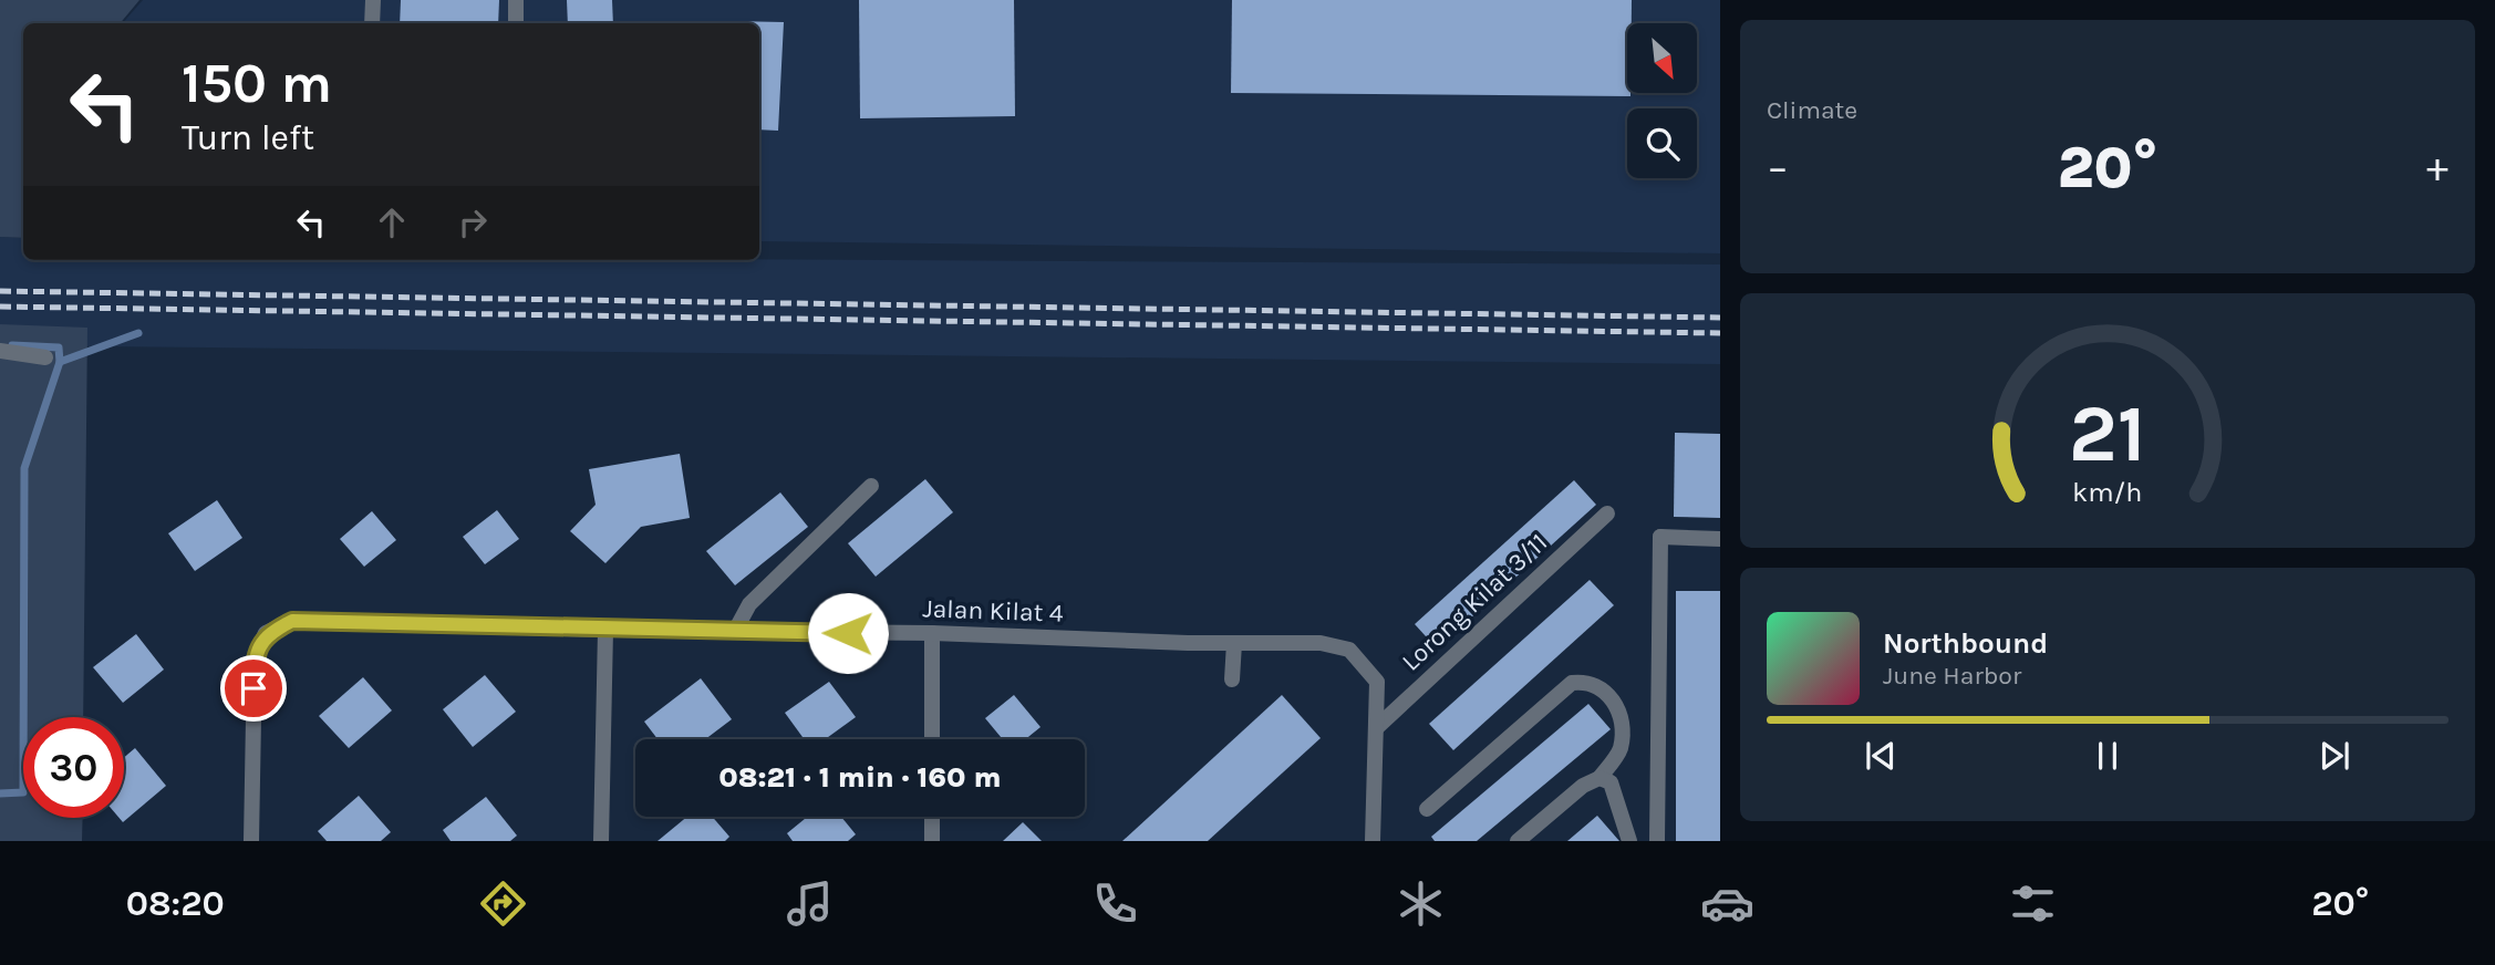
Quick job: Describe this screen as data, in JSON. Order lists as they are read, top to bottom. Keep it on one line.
{"streets":{"street":["Lorong Kilat 3/11","Jalan Kilat 4"]},"crossings":[["Lorong Kilat 3/11","Jalan Kilat 4"]],"north":"bottom right","page":{"tile":"Climate","turn":["150 m","Turn left"],"heat":["−","20°","+"],"song":["Northbound","June Harbor"],"limit":"30","trip":"08:21 · 1 min · 160 m","tabs":["08:20","20°"],"gauge":["21","km/h"]}}
